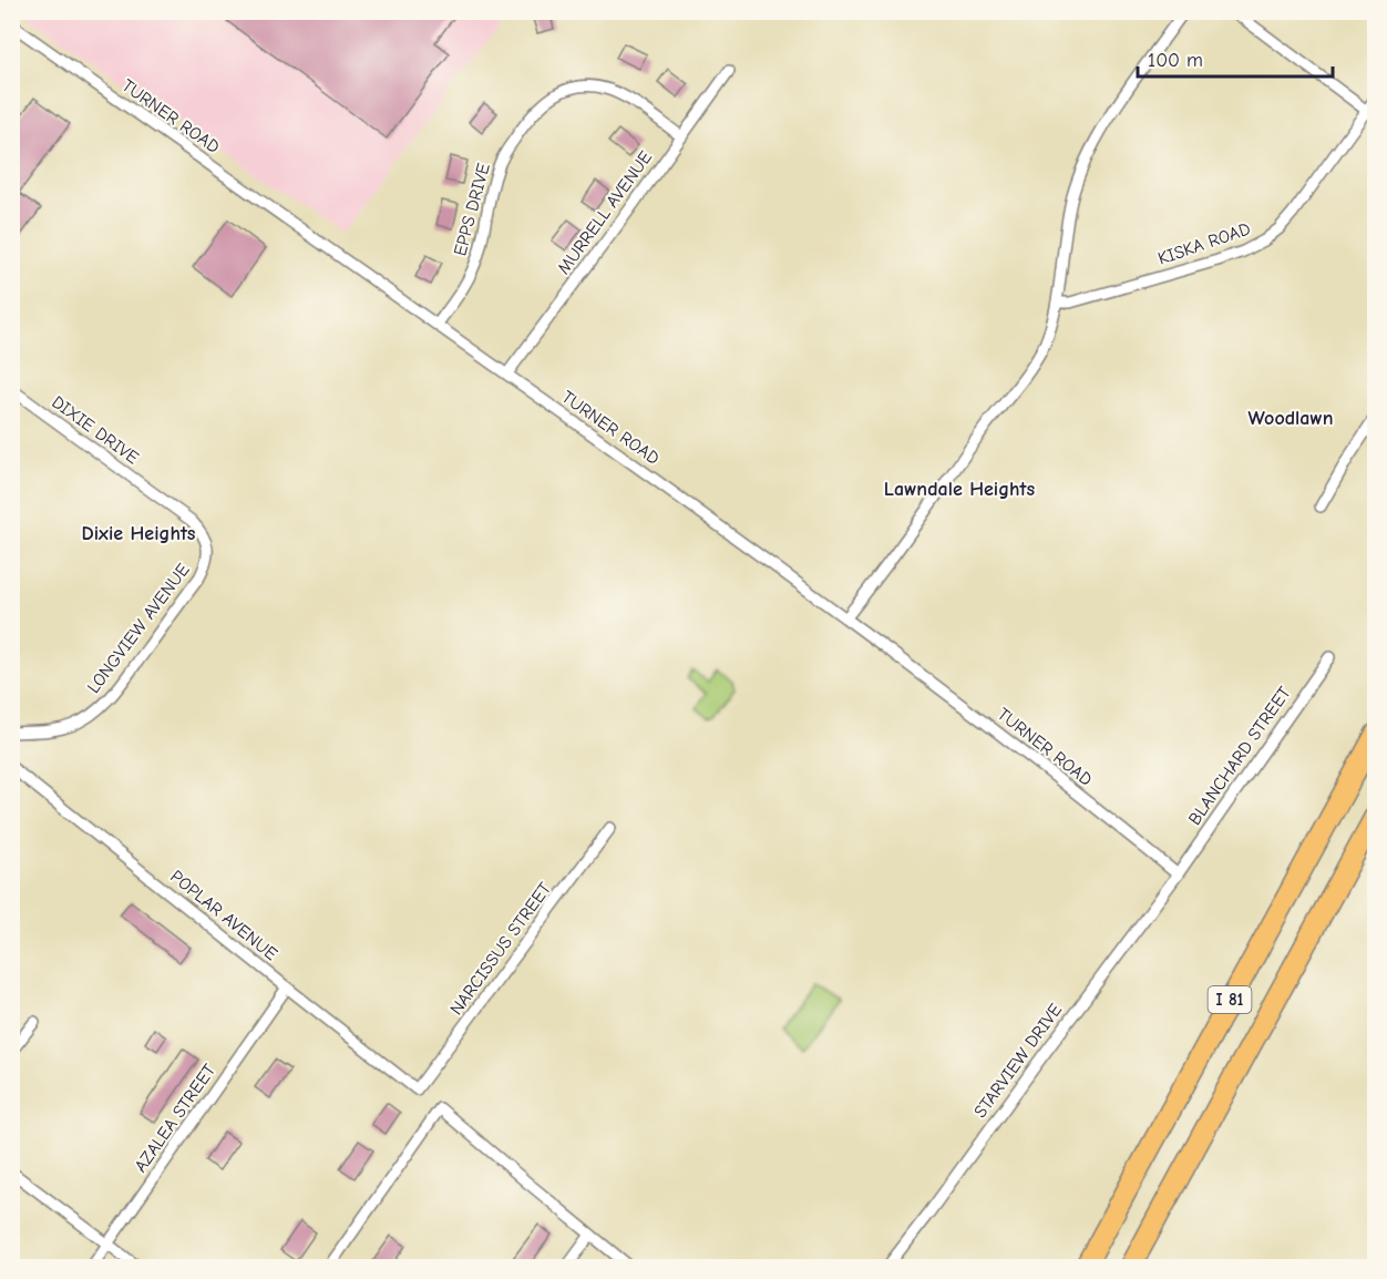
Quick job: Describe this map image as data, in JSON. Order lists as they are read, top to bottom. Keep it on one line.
{"streets":{"highway":["I 81"],"street":["TURNER ROAD","EPPS DRIVE","MURRELL AVENUE","KISKA ROAD","DIXIE DRIVE","LONGVIEW AVENUE","BLANCHARD STREET","POPLAR AVENUE","NARCISSUS STREET","STARVIEW DRIVE","AZALEA STREET"]},"crossings":[["TURNER ROAD","EPPS DRIVE"],["TURNER ROAD","MURRELL AVENUE"],["TURNER ROAD","BLANCHARD STREET"],["TURNER ROAD","STARVIEW DRIVE"],["EPPS DRIVE","MURRELL AVENUE"],["DIXIE DRIVE","LONGVIEW AVENUE"],["BLANCHARD STREET","STARVIEW DRIVE"],["POPLAR AVENUE","NARCISSUS STREET"],["POPLAR AVENUE","AZALEA STREET"]],"districts":["Woodlawn","Lawndale Heights","Dixie Heights"],"scale_bar":"100 m"}
